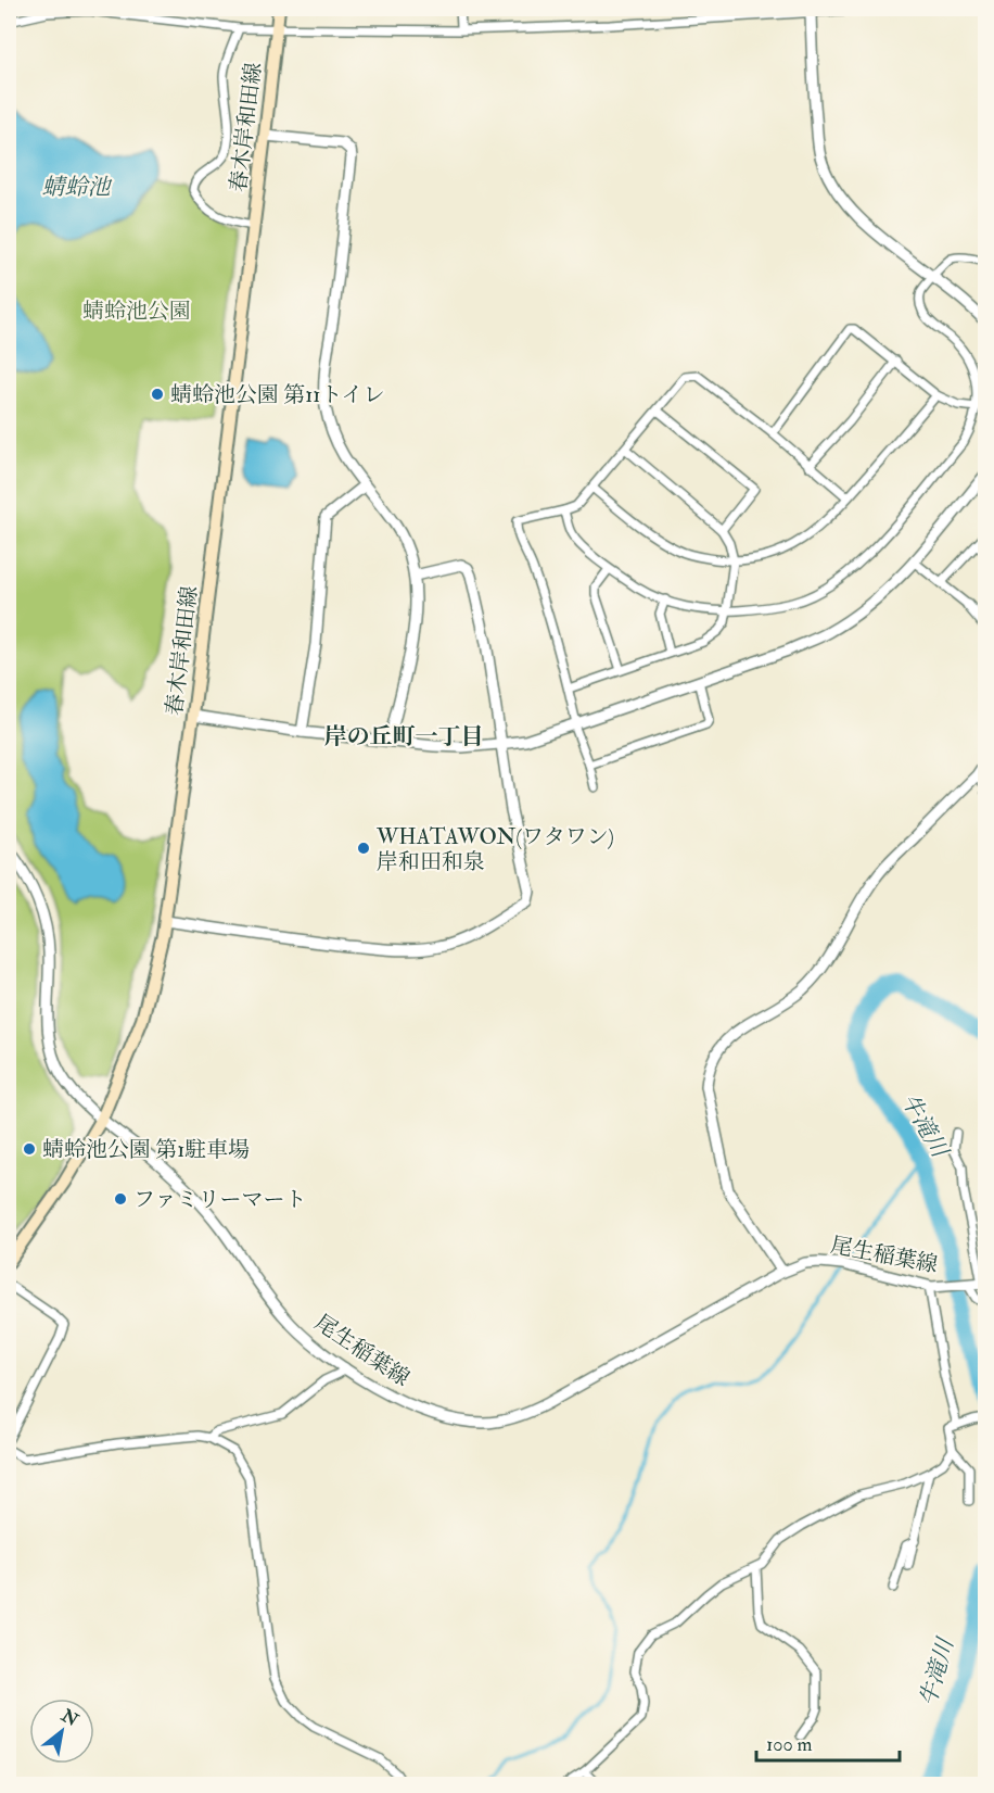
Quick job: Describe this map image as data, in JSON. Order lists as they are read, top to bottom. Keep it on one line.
{"streets":{"main road":["春木岸和田線"],"street":["尾生稲葉線"]},"crossings":[["春木岸和田線","尾生稲葉線"]],"districts":["岸の丘町一丁目"],"water":["蜻蛉池","牛滝川"],"parks":["蜻蛉池公園"],"places":["蜻蛉池公園 第11トイレ","WHATAWON(ワタワン) 岸和田和泉","蜻蛉池公園 第1駐車場","ファミリーマート"],"scale_bar":"100 m","north":"top right"}
